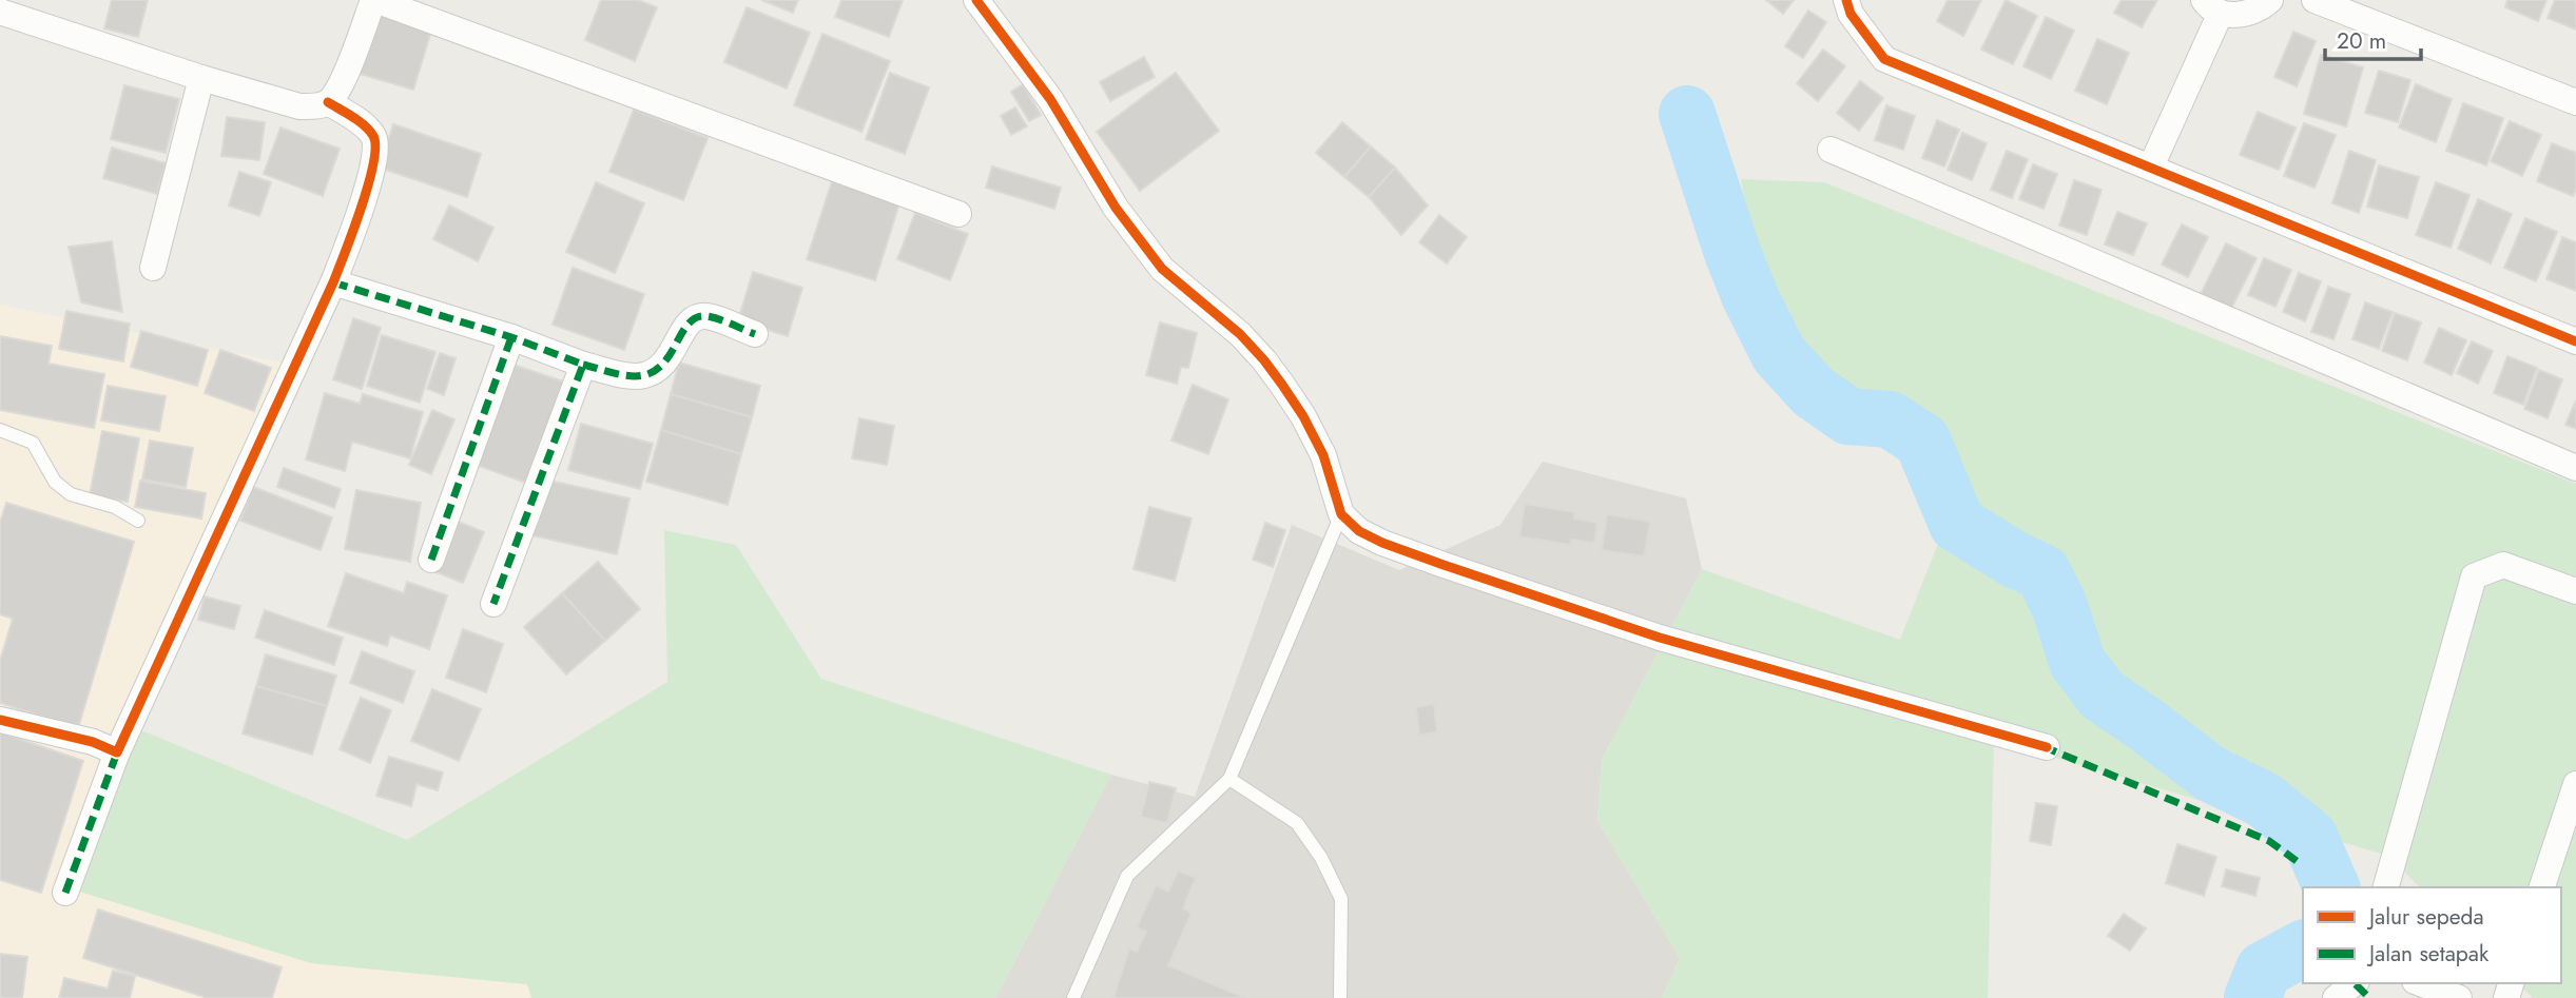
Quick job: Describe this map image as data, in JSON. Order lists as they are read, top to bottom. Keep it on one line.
{"legend":["Jalur sepeda","Jalan setapak"],"scale_bar":"20 m"}
